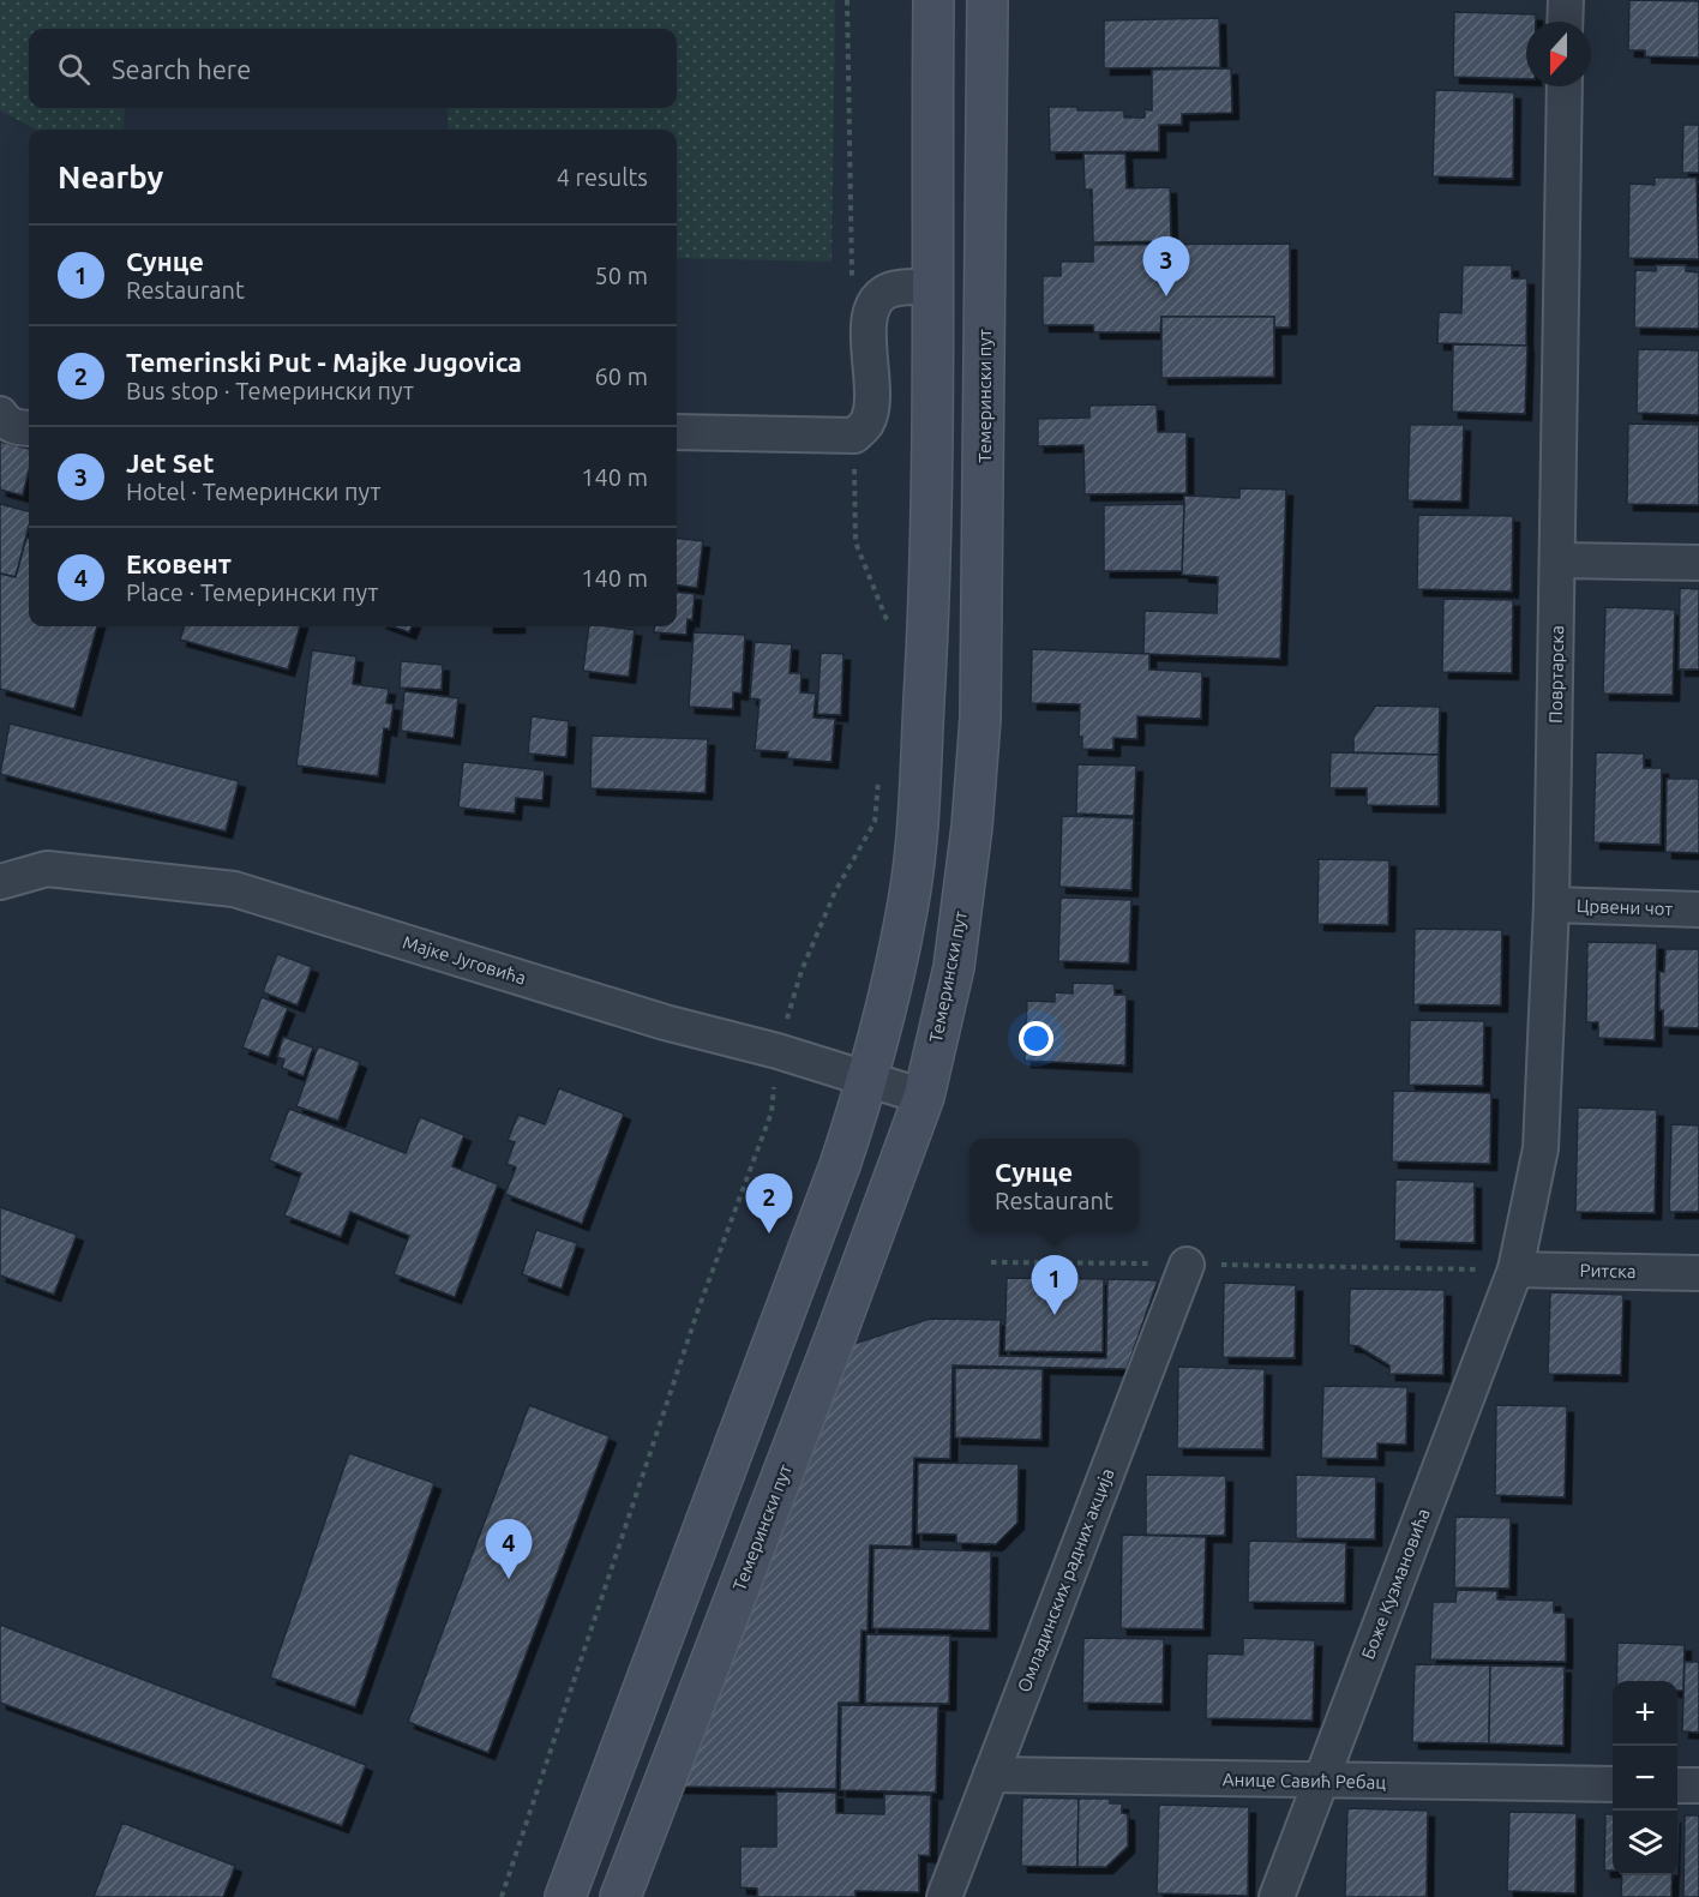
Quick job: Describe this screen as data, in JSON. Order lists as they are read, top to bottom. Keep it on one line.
{"streets":{"main road":["Темерински пут"],"street":["Повртарска","Црвени чот","Мајке Југовића","Ритска","Омладинских радних акција","Боже Кузмановића","Анице Савић Ребац"]},"crossings":[["Темерински пут","Мајке Југовића"],["Повртарска","Црвени чот"],["Повртарска","Ритска"],["Повртарска","Боже Кузмановића"],["Ритска","Боже Кузмановића"],["Омладинских радних акција","Анице Савић Ребац"],["Боже Кузмановића","Анице Савић Ребац"]],"north":"bottom","page":{"search":"Search here","heading":["Nearby","4 results"],"list":[{"mark":"1","name":"Сунце","note":"Restaurant","value":"50 m"},{"mark":"2","name":"Temerinski Put - Majke Jugovica","note":"Bus stop · Темерински пут","value":"60 m"},{"mark":"3","name":"Jet Set","note":"Hotel · Темерински пут","value":"140 m"},{"mark":"4","name":"Ековент","note":"Place · Темерински пут","value":"140 m"}],"pins":["3","2","1","4"],"popup":["Сунце","Restaurant"],"map_buttons":["+","−"]}}
